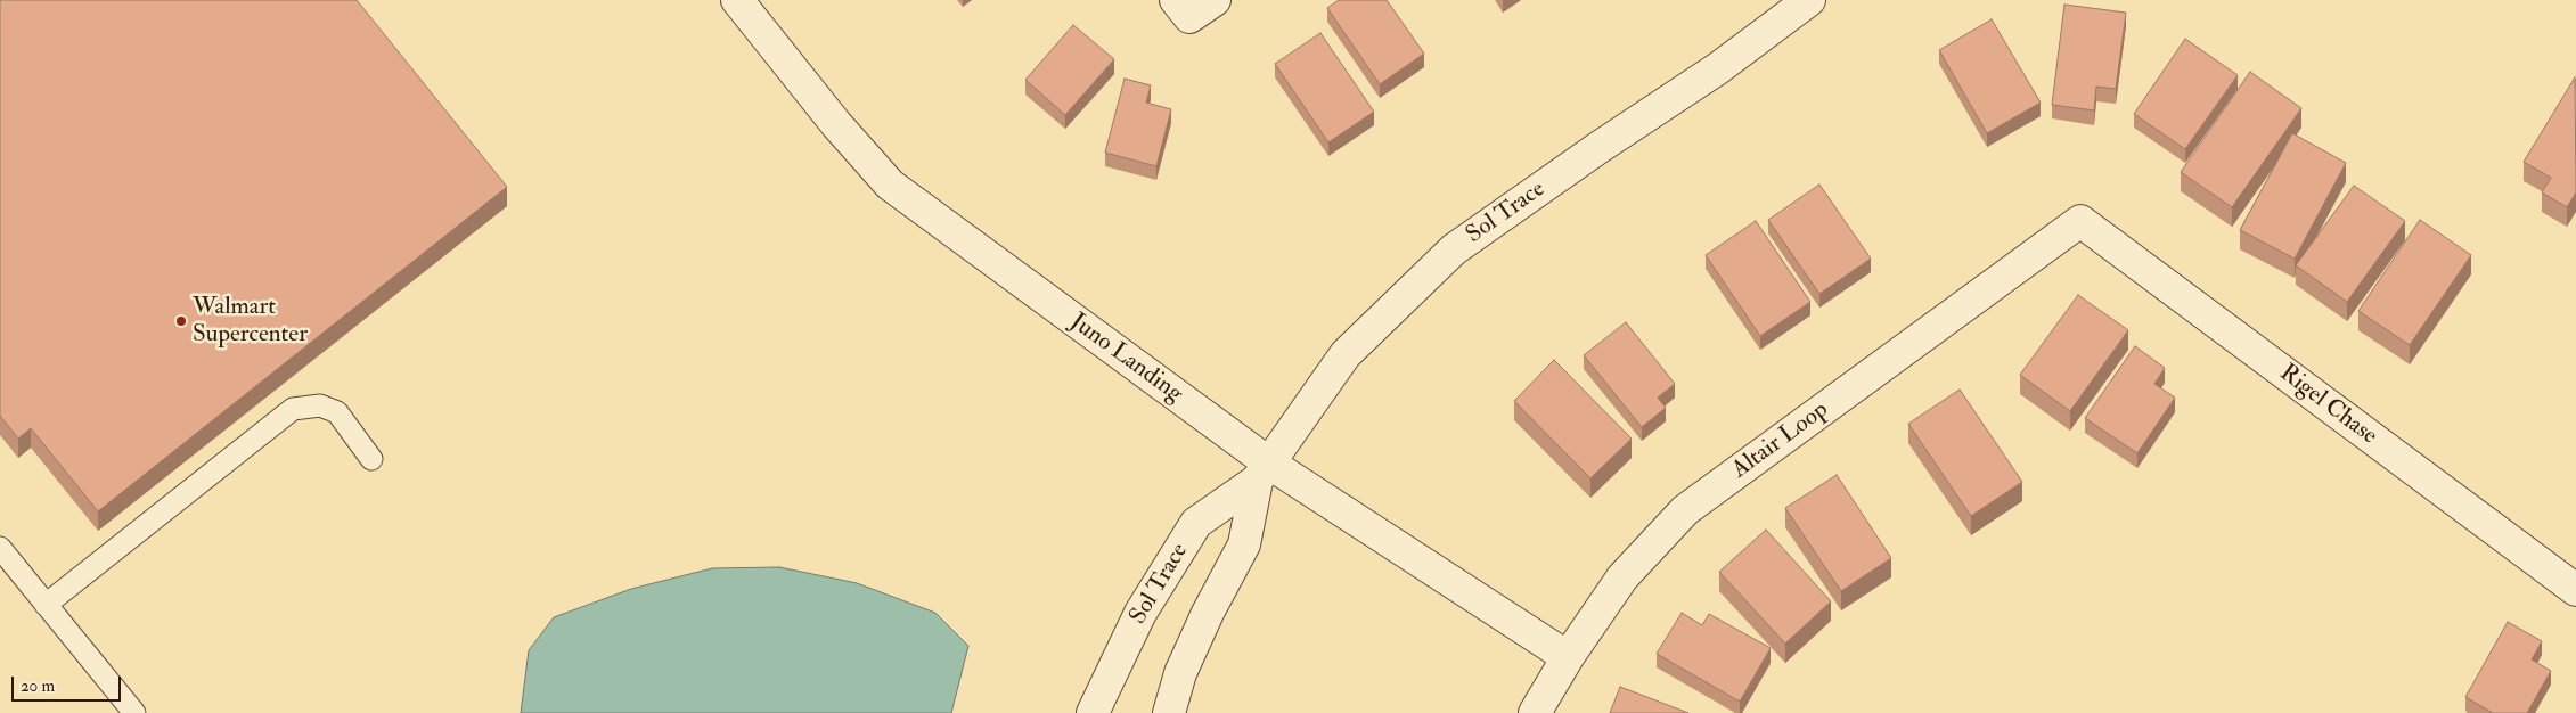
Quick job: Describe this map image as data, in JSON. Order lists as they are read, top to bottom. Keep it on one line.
{"streets":{"street":["Sol Trace","Juno Landing","Rigel Chase","Altair Loop"]},"crossings":[["Sol Trace","Juno Landing"],["Juno Landing","Altair Loop"],["Rigel Chase","Altair Loop"]],"places":["Walmart Supercenter"],"scale_bar":"20 m"}
